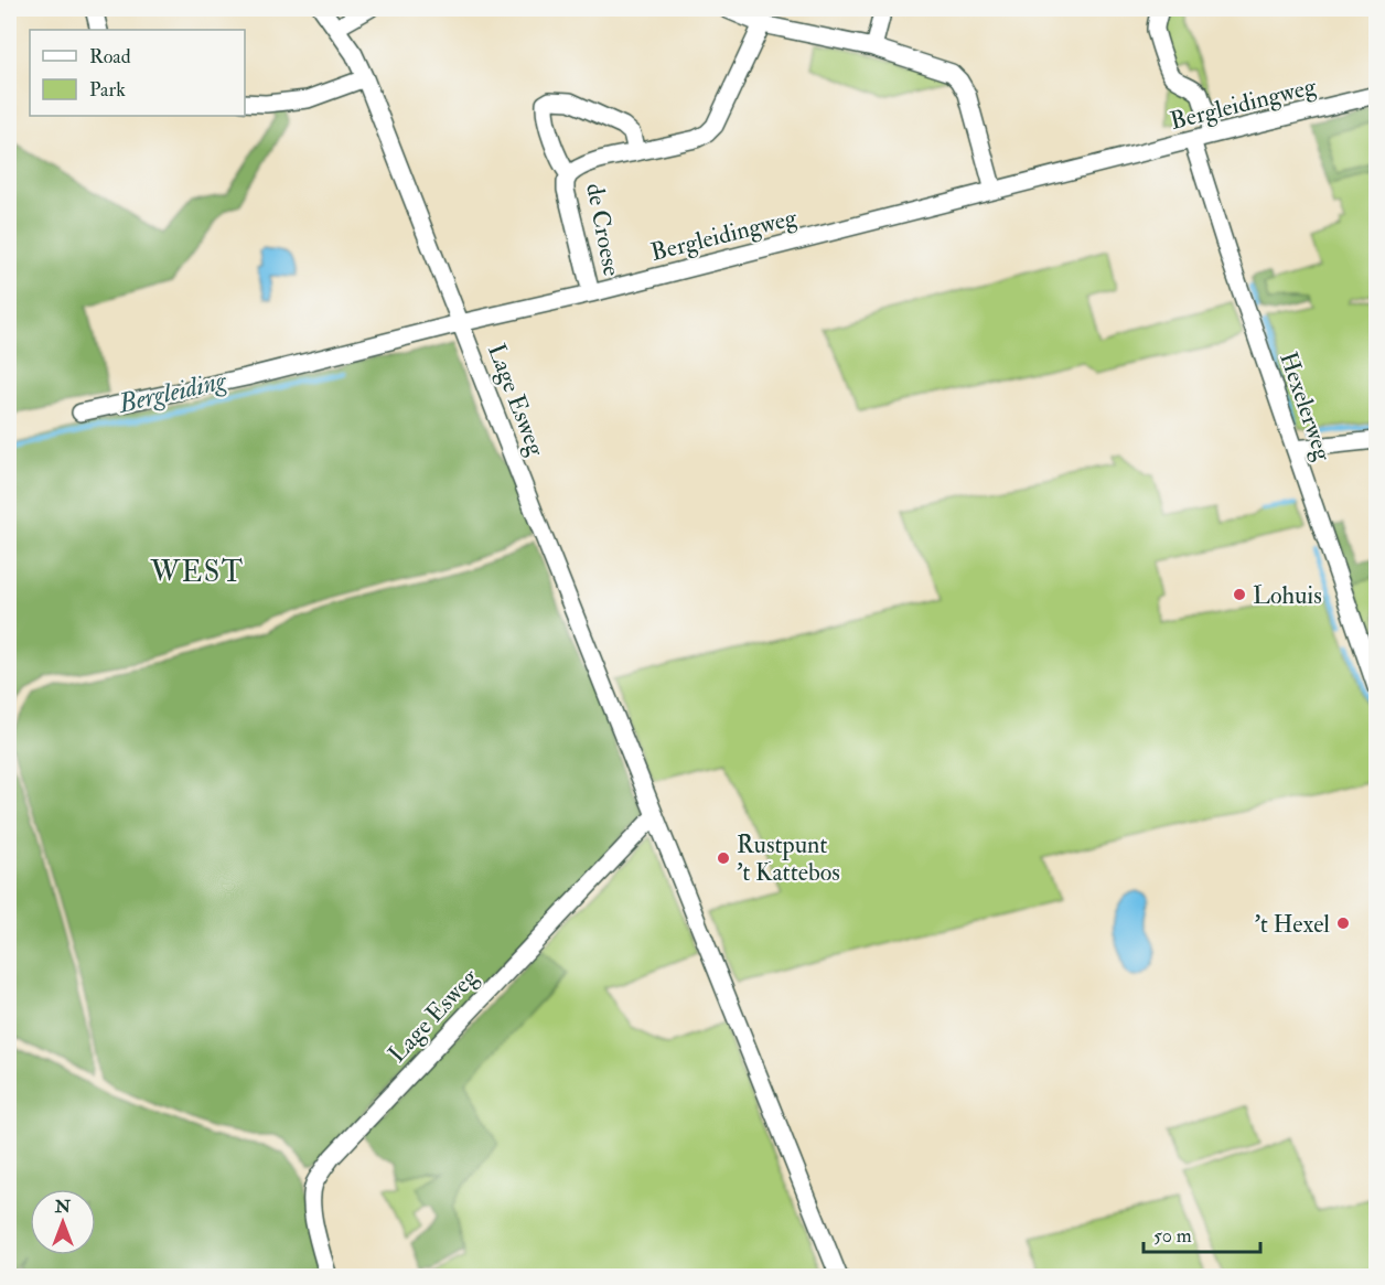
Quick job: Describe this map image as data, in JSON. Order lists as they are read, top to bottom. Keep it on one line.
{"streets":{"street":["Bergleidingweg","de Croese","Lage Esweg","Hexelerweg"]},"crossings":[["Bergleidingweg","de Croese"],["Bergleidingweg","Lage Esweg"],["Bergleidingweg","Hexelerweg"]],"districts":["WEST"],"water":["Bergleiding"],"places":["Lohuis","Rustpunt 't Kattebos","'t Hexel"],"legend":["Road","Park"],"scale_bar":"50 m","north":"top"}
